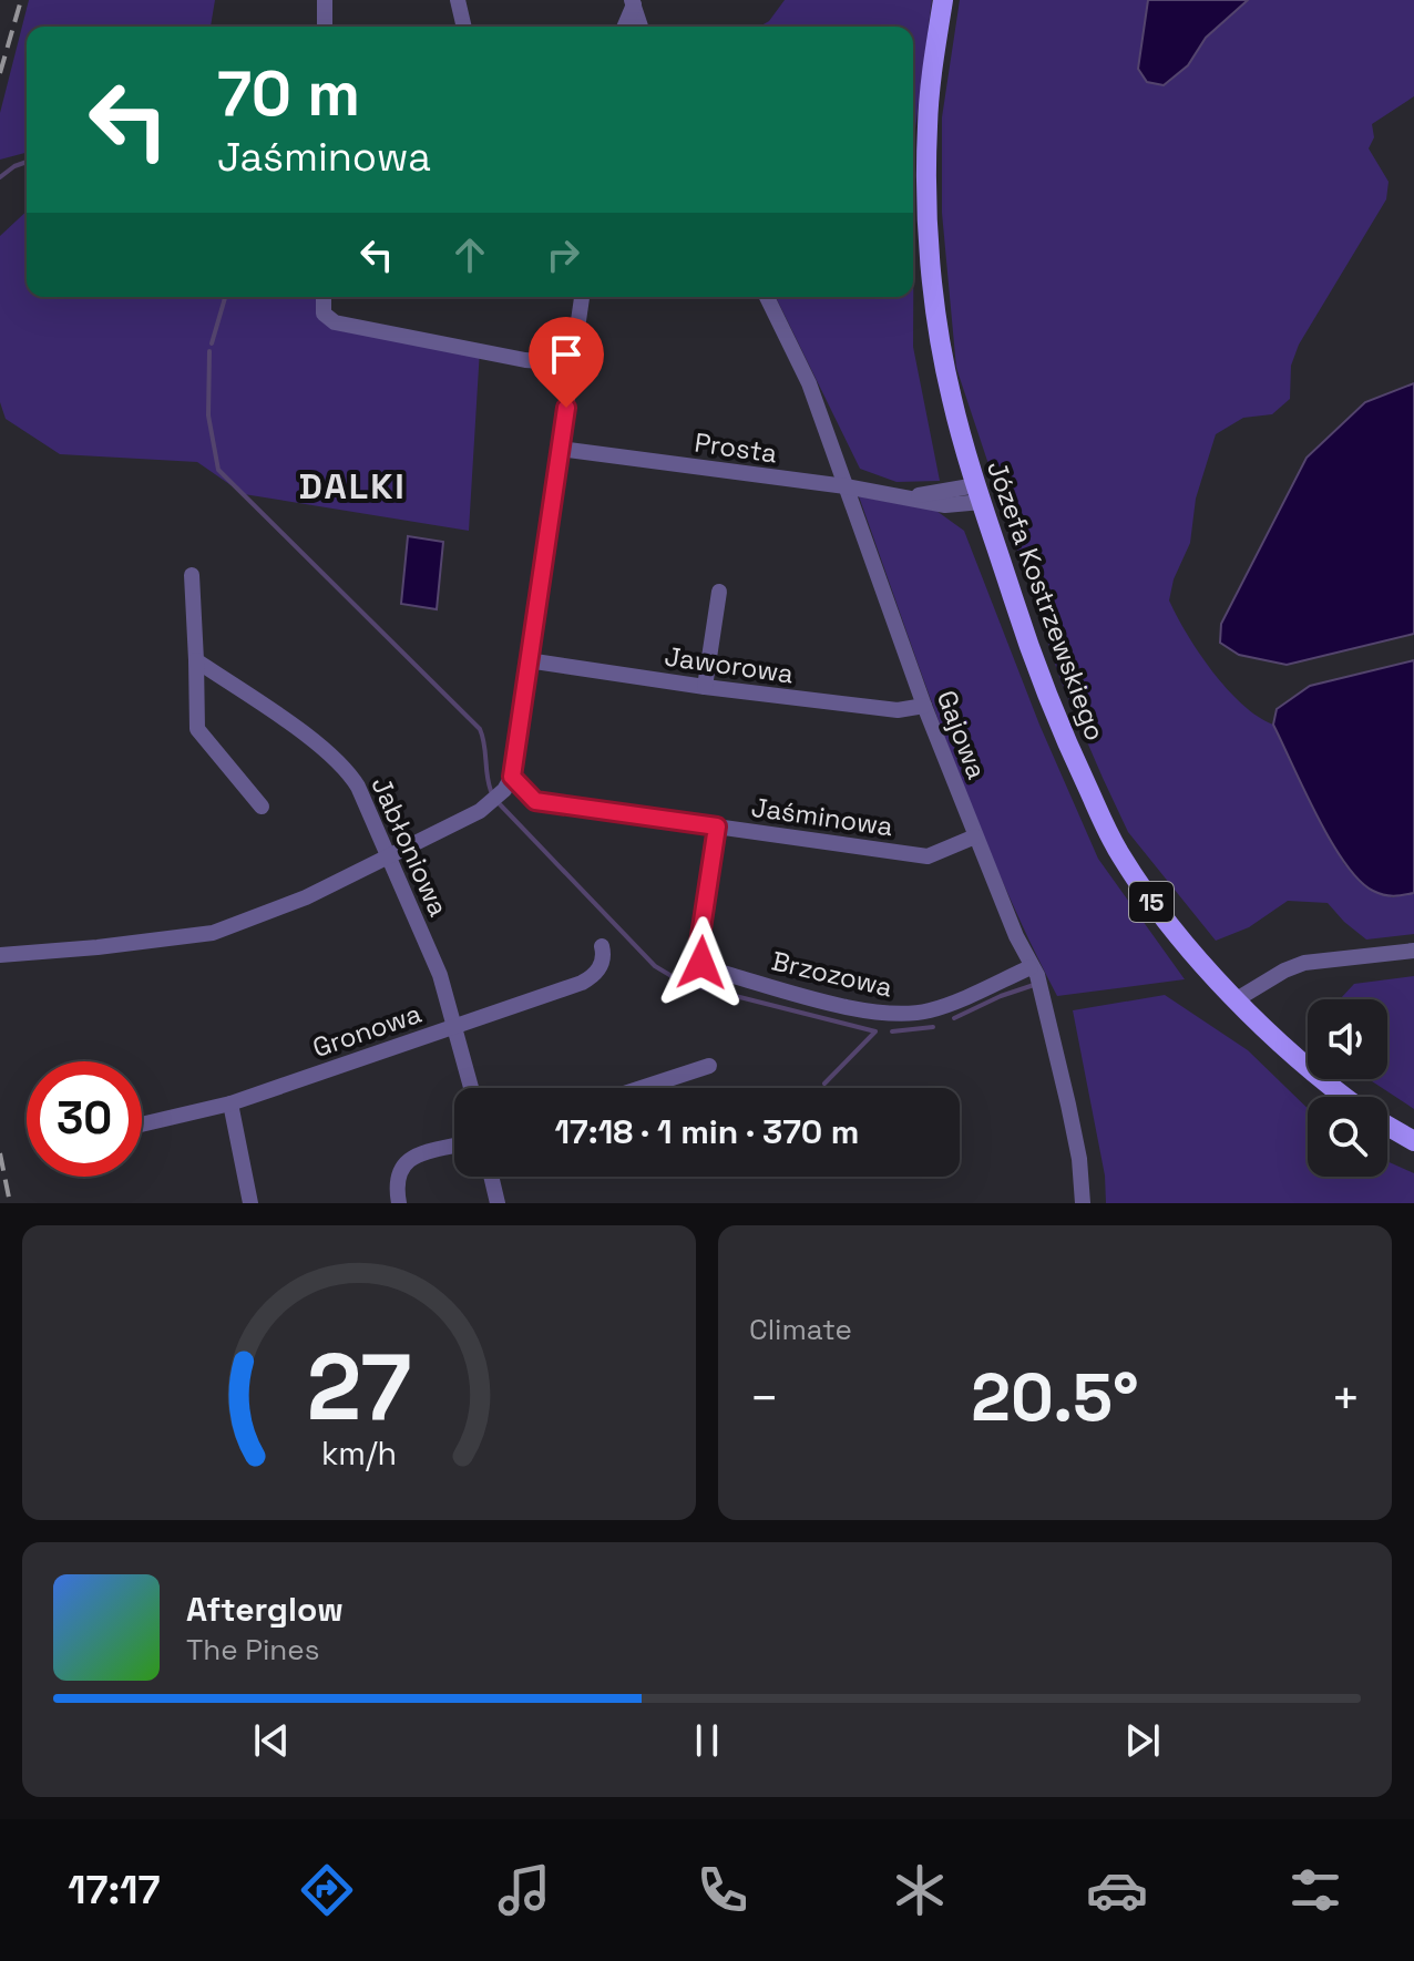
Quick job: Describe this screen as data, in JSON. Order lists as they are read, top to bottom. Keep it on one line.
{"streets":{"main road":["Józefa Kostrzewskiego","15"],"street":["Prosta","Jaworowa","Gajowa","Jaśminowa","Jabłoniowa","Brzozowa","Gronowa"]},"crossings":[["Prosta","Józefa Kostrzewskiego"],["Prosta","Gajowa"],["Jaworowa","Gajowa"],["Gajowa","Jaśminowa"],["Gajowa","Brzozowa"],["Jaśminowa","Brzozowa"],["Jabłoniowa","Gronowa"]],"districts":["DALKI"],"page":{"turn":["70 m","Jaśminowa"],"limit":"30","trip":"17:18 · 1 min · 370 m","tile":"Climate","heat":["−","20.5°","+"],"song":["Afterglow","The Pines"],"tabs":"17:17","gauge":["27","km/h"]}}
